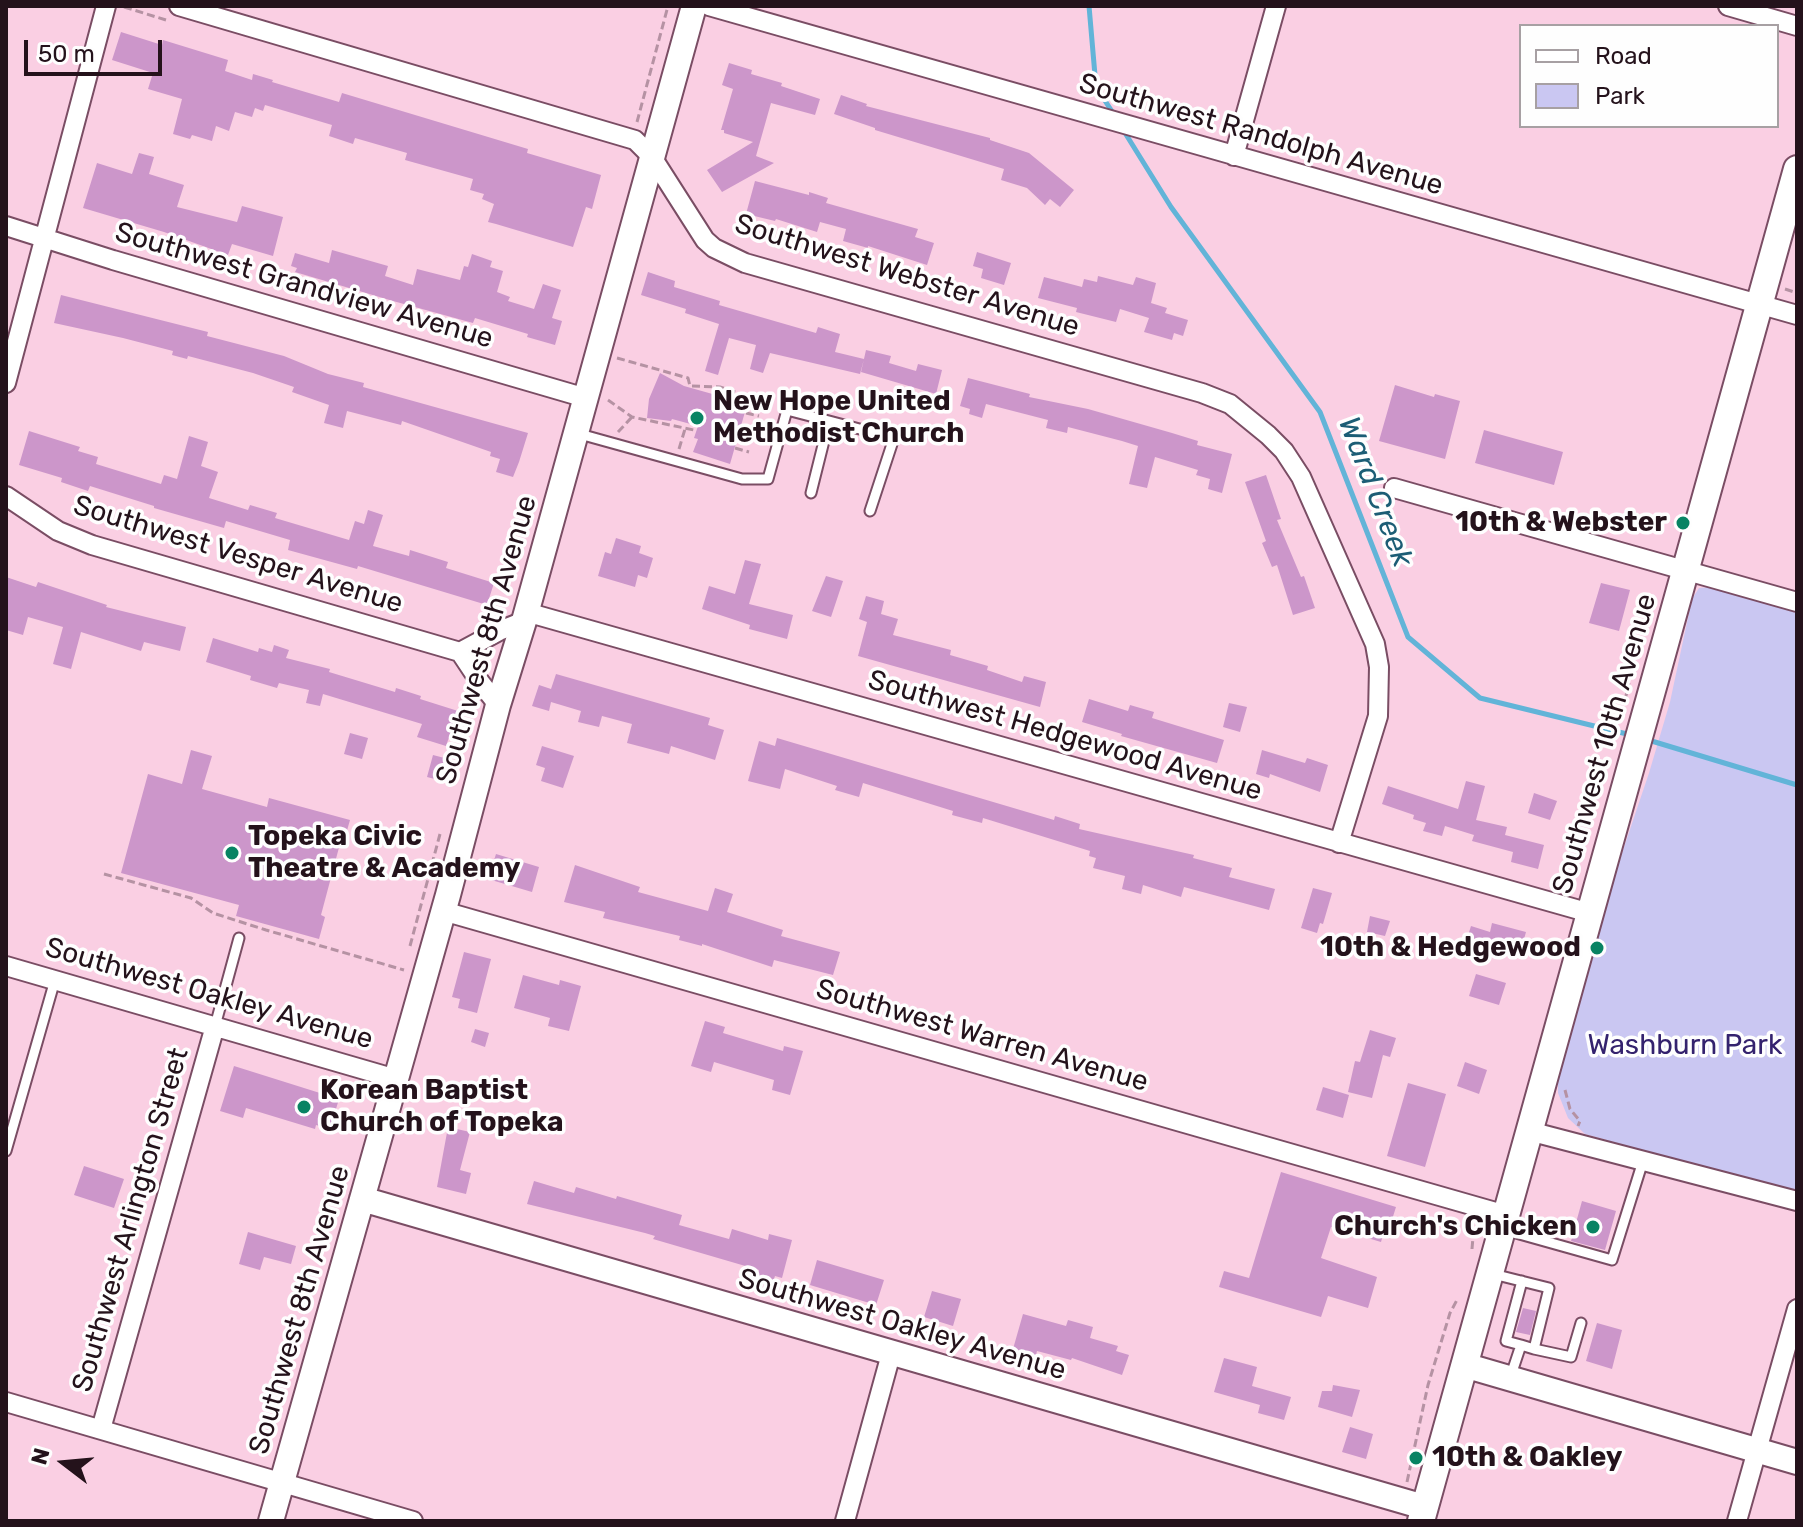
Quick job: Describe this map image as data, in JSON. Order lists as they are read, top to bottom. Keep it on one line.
{"streets":{"main road":["Southwest 10th Avenue"],"street":["Southwest Randolph Avenue","Southwest Webster Avenue","Southwest Grandview Avenue","Southwest Vesper Avenue","Southwest 8th Avenue","Southwest Hedgewood Avenue","Southwest Oakley Avenue","Southwest Warren Avenue","Southwest Arlington Street"]},"crossings":[["Southwest Randolph Avenue","Southwest 10th Avenue"],["Southwest Webster Avenue","Southwest 8th Avenue"],["Southwest Webster Avenue","Southwest Hedgewood Avenue"],["Southwest Grandview Avenue","Southwest 8th Avenue"],["Southwest 8th Avenue","Southwest Hedgewood Avenue"],["Southwest 8th Avenue","Southwest Oakley Avenue"],["Southwest 8th Avenue","Southwest Warren Avenue"],["Southwest Hedgewood Avenue","Southwest 10th Avenue"],["Southwest 10th Avenue","Southwest Oakley Avenue"],["Southwest 10th Avenue","Southwest Warren Avenue"],["Southwest Oakley Avenue","Southwest Arlington Street"]],"water":["Ward Creek"],"parks":["Washburn Park"],"places":["New Hope United Methodist Church","10th & Webster","Topeka Civic Theatre & Academy","10th & Hedgewood","Korean Baptist Church of Topeka","Church's Chicken","10th & Oakley"],"legend":["Road","Park"],"scale_bar":"50 m","north":"left"}
